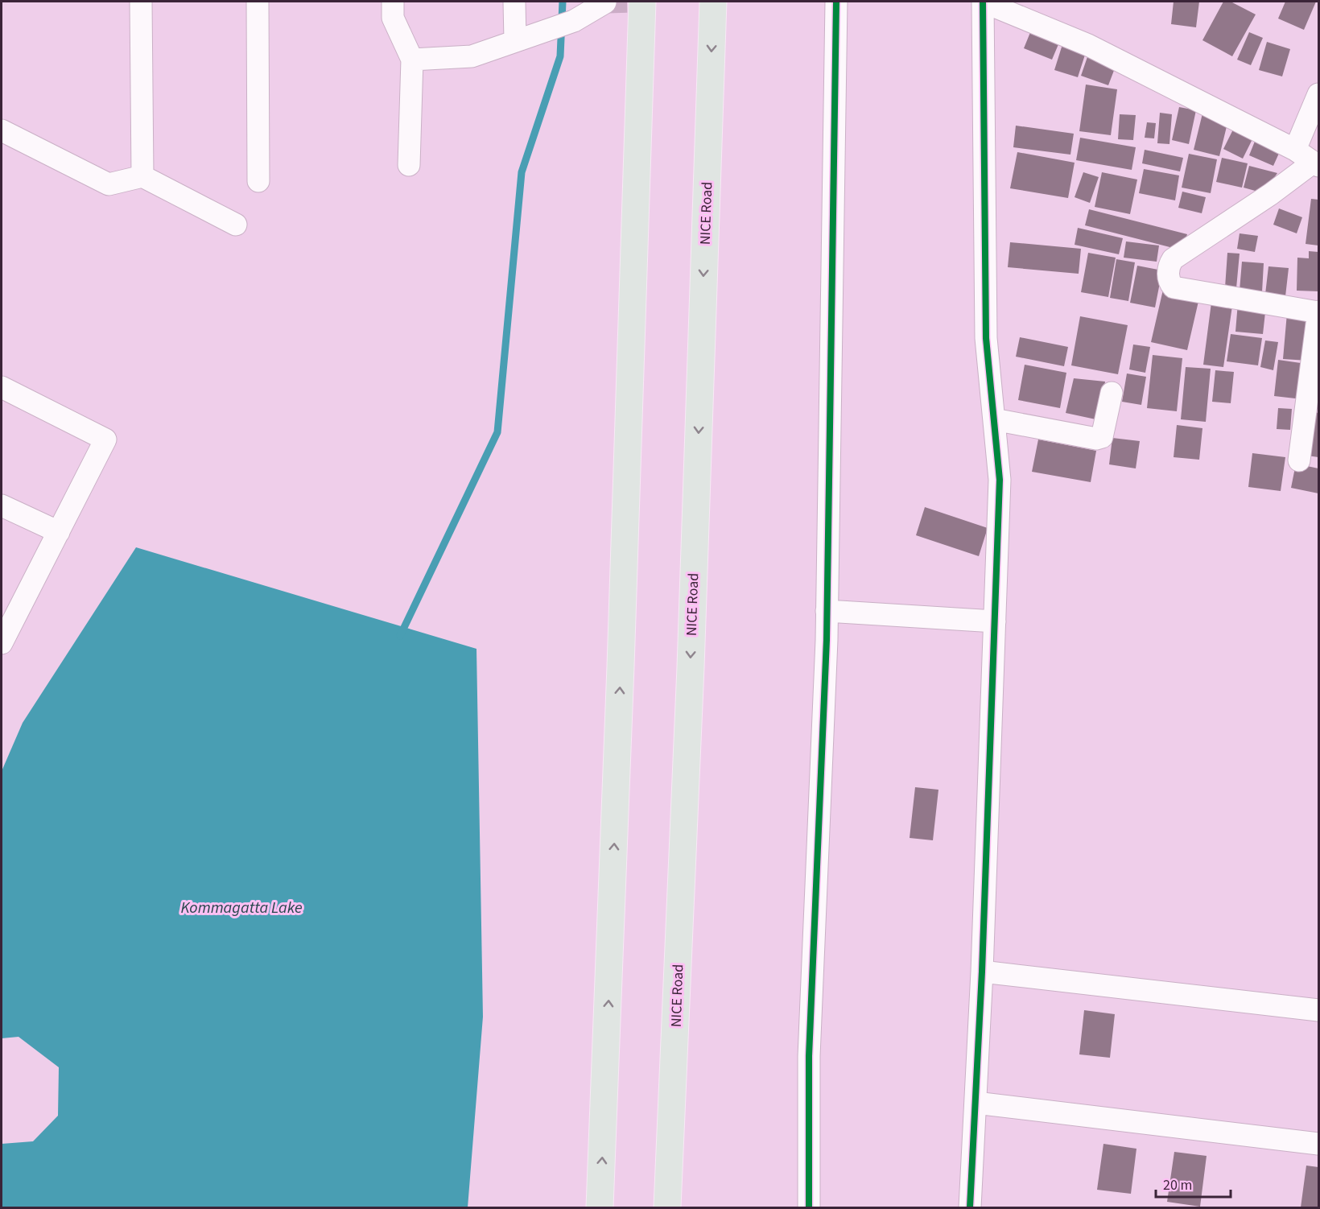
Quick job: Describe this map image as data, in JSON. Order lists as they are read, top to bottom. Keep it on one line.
{"streets":{"highway":["NICE Road"]},"water":["Kommagatta Lake"],"scale_bar":"20 m"}
